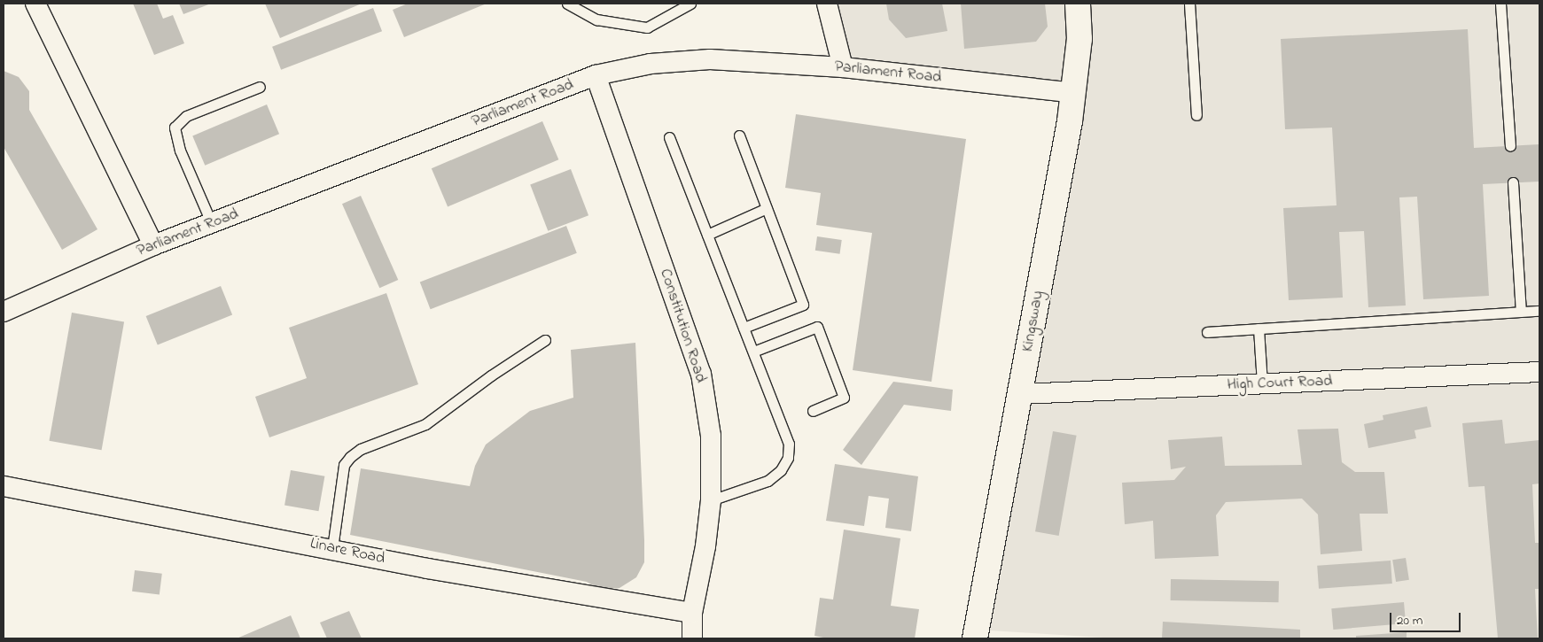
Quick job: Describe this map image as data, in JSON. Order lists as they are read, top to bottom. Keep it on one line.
{"streets":{"main road":["Kingsway"],"street":["Parliament Road","Constitution Road","High Court Road","Linare Road"]},"crossings":[["Parliament Road","Kingsway"],["Parliament Road","Constitution Road"],["Kingsway","High Court Road"],["Constitution Road","Linare Road"]],"scale_bar":"20 m"}
